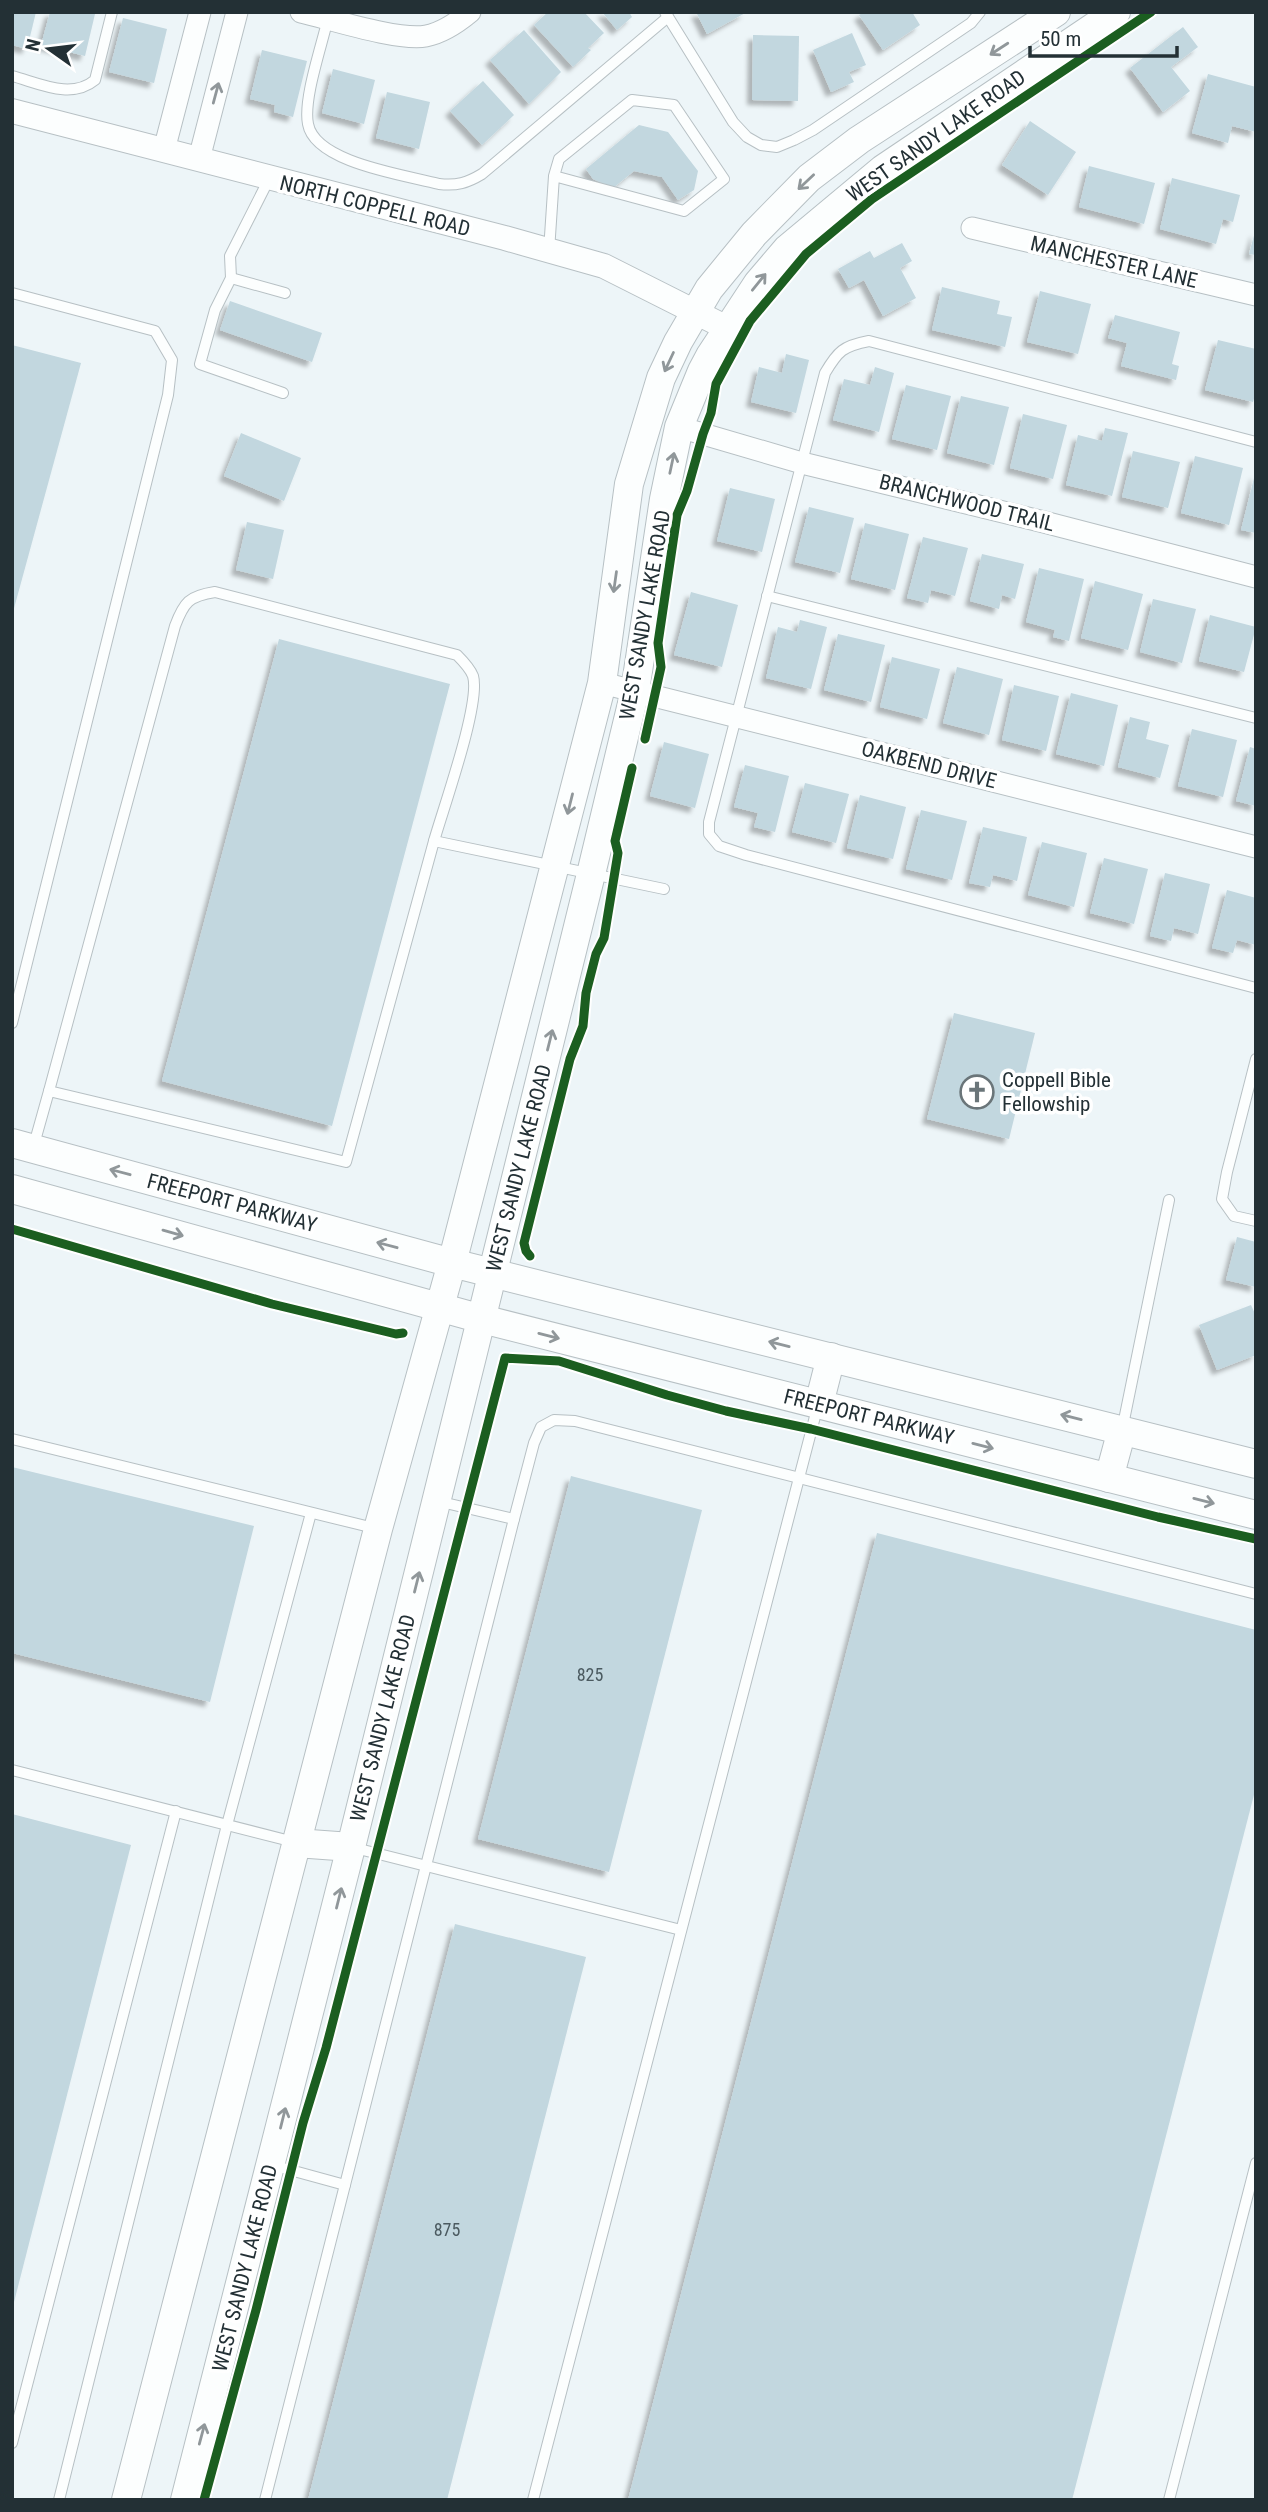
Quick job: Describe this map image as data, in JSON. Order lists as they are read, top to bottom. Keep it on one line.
{"streets":{"main road":["WEST SANDY LAKE ROAD","FREEPORT PARKWAY"],"street":["NORTH COPPELL ROAD","MANCHESTER LANE","BRANCHWOOD TRAIL","OAKBEND DRIVE"]},"crossings":[["WEST SANDY LAKE ROAD","NORTH COPPELL ROAD"],["WEST SANDY LAKE ROAD","BRANCHWOOD TRAIL"],["WEST SANDY LAKE ROAD","OAKBEND DRIVE"],["WEST SANDY LAKE ROAD","FREEPORT PARKWAY"]],"places":{"church":["Coppell Bible Fellowship"]},"house_numbers":["825","875"],"scale_bar":"50 m","north":"left"}
